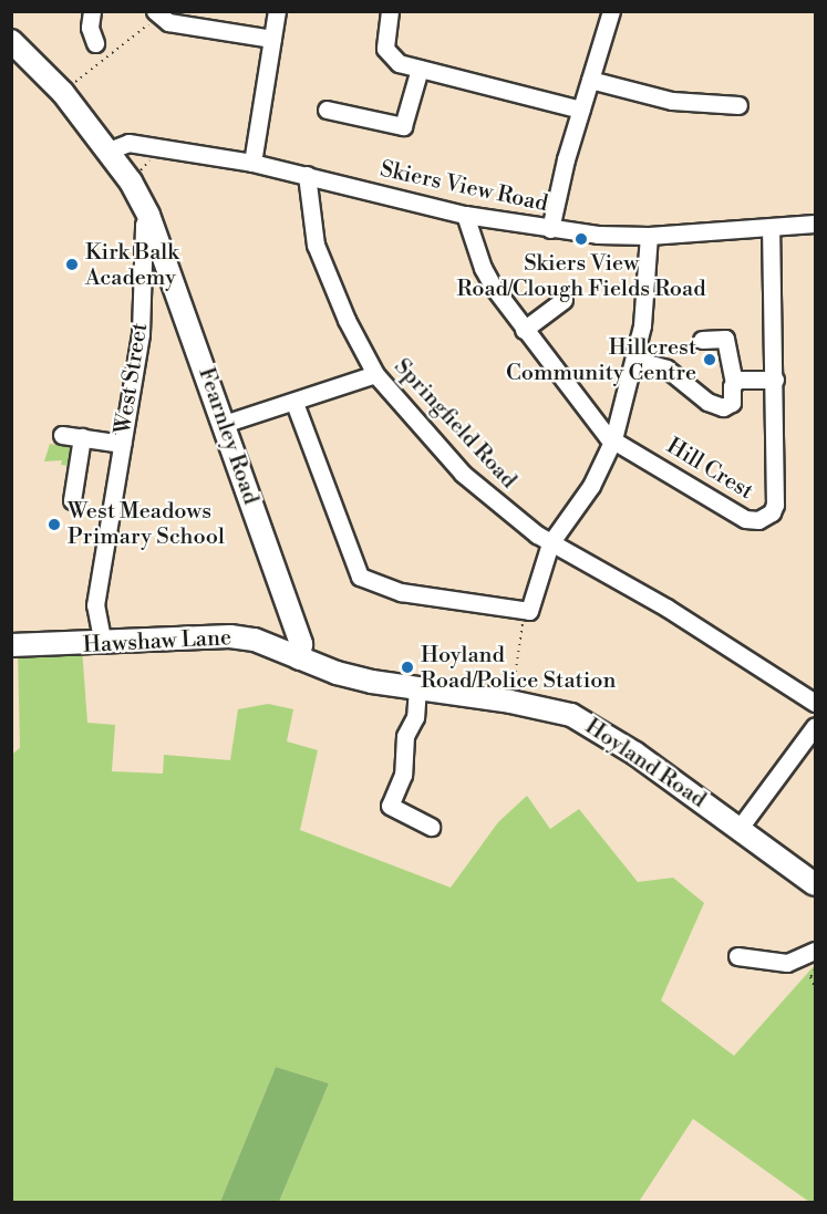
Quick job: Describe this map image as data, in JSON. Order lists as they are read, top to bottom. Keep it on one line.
{"streets":{"main road":["Fearnley Road","Hawshaw Lane","Hoyland Road"],"street":["Skiers View Road","West Street","Springfield Road","Hill Crest"]},"crossings":[["Skiers View Road","Springfield Road"],["Skiers View Road","Hill Crest"],["West Street","Fearnley Road"],["West Street","Hawshaw Lane"],["Fearnley Road","Hawshaw Lane"],["Fearnley Road","Hoyland Road"],["Hawshaw Lane","Hoyland Road"]],"places":["Skiers View Road/Clough Fields Road","Kirk Balk Academy","Hillcrest Community Centre","West Meadows Primary School","Hoyland Road/Police Station"]}
